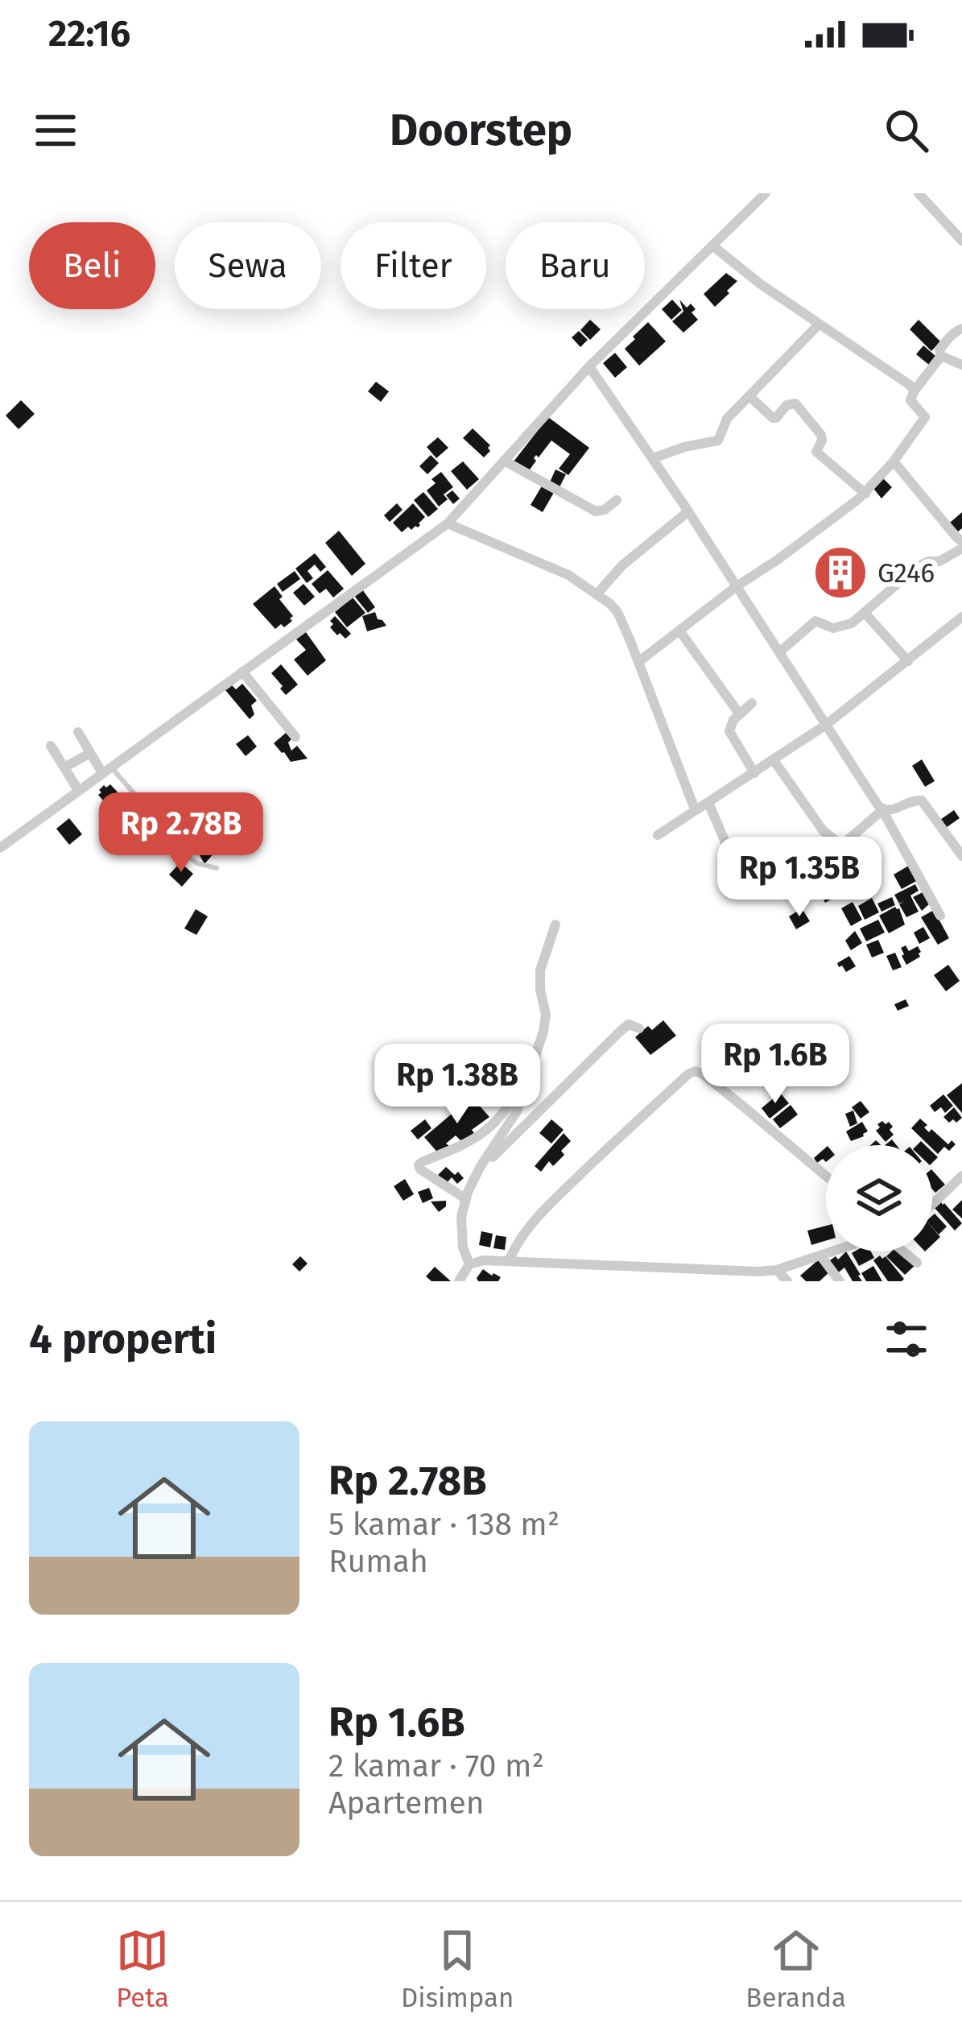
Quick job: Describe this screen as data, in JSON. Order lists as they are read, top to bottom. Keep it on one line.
{"places":{"building":["G246"]},"page":{"status":"22:16","header":"Doorstep","chip":["Beli","Sewa","Filter","Baru"],"price":["Rp 2.78B","Rp 1.35B","Rp 1.6B","Rp 1.38B"],"heading":"4 properti","list":[{"name":"Rp 2.78B","note":"5 kamar · 138 m² · Rumah"},{"name":"Rp 1.6B","note":"2 kamar · 70 m² · Apartemen"}],"tabs":["Peta","Disimpan","Beranda"]}}
